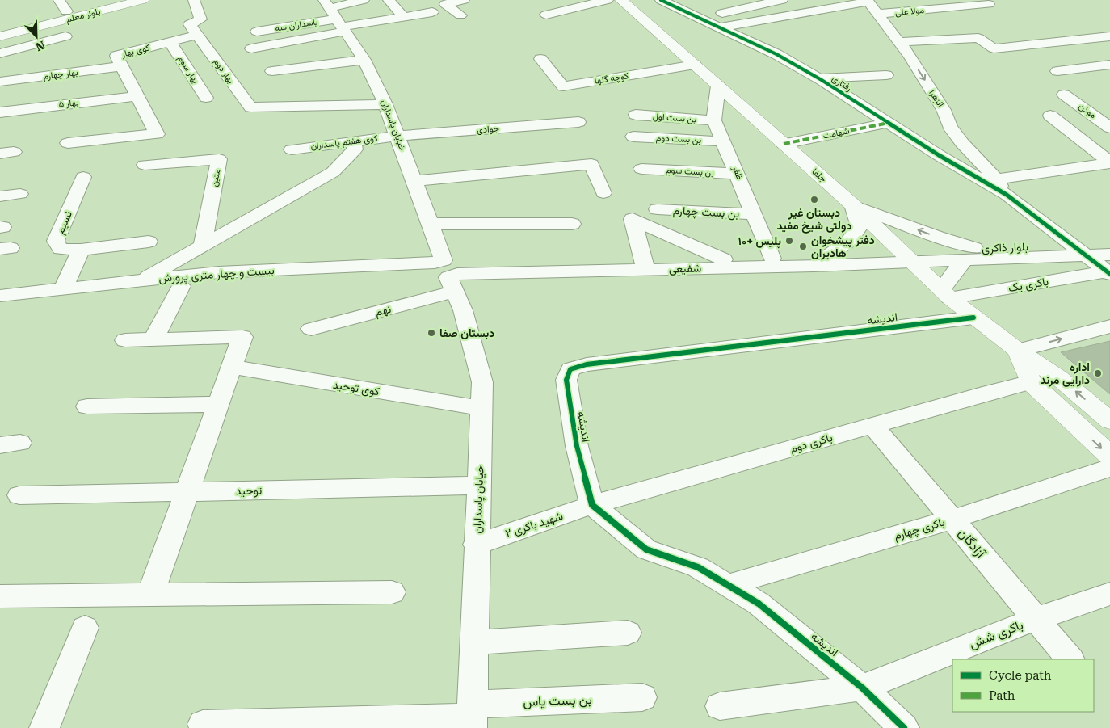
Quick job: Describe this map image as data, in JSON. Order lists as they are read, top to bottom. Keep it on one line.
{"streets":{"main road":["بلوار معلم","جلفا"],"street":["مولا علی","پاسداران سه","کوی بهار","بهار سوم","بهار دوم","بهار چهارم","کوچه گلها","رفتاری","الزهرا","بهار ۵","موذن","بن بست اول","خیابان پاسداران","جوادی","شهامت","بن بست دوم","کوی هفتم پاسداران","بن بست سوم","ظفر","متین","بن بست چهارم","نسیم","بلوار ذاکری","شفیعی","بیست و چهار متری پرورش","باکری یک","نهم","اندیشه","کوی توحید","باکری دوم","توحید","شهید باکری ۲","باکری چهارم","آزادگان","باکری شش","بن بست یاس"]},"crossings":[["مولا علی","الزهرا"],["پاسداران سه","خیابان پاسداران"],["کوی بهار","بهار سوم"],["کوی بهار","بهار دوم"],["کوی بهار","بهار چهارم"],["کوی بهار","بهار ۵"],["بهار دوم","خیابان پاسداران"],["کوچه گلها","جلفا"],["رفتاری","الزهرا"],["رفتاری","شهامت"],["بن بست اول","ظفر"],["خیابان پاسداران","جوادی"],["خیابان پاسداران","کوی هفتم پاسداران"],["خیابان پاسداران","شفیعی"],["خیابان پاسداران","بیست و چهار متری پرورش"],["خیابان پاسداران","نهم"],["خیابان پاسداران","کوی توحید"],["خیابان پاسداران","توحید"],["خیابان پاسداران","شهید باکری ۲"],["خیابان پاسداران","بن بست یاس"],["جوادی","کوی هفتم پاسداران"],["شهامت","جلفا"],["بن بست دوم","ظفر"],["بن بست سوم","ظفر"],["ظفر","بن بست چهارم"],["ظفر","شفیعی"],["جلفا","بلوار ذاکری"],["جلفا","شفیعی"],["جلفا","باکری یک"],["جلفا","اندیشه"],["بلوار ذاکری","شفیعی"],["شفیعی","بیست و چهار متری پرورش"],["شفیعی","نهم"],["بیست و چهار متری پرورش","نهم"],["اندیشه","باکری دوم"],["اندیشه","شهید باکری ۲"],["اندیشه","باکری چهارم"],["اندیشه","باکری شش"],["باکری دوم","شهید باکری ۲"],["باکری دوم","آزادگان"],["باکری چهارم","آزادگان"],["آزادگان","باکری شش"]],"one_way":["الزهرا"],"places":["دبستان غیر دولتی شیخ مفید","پلیس +۱۰","دفتر پیشخوان هادیران","دبستان صفا","اداره دارایی مرند"],"legend":["Cycle path","Path"],"north":"bottom right"}
